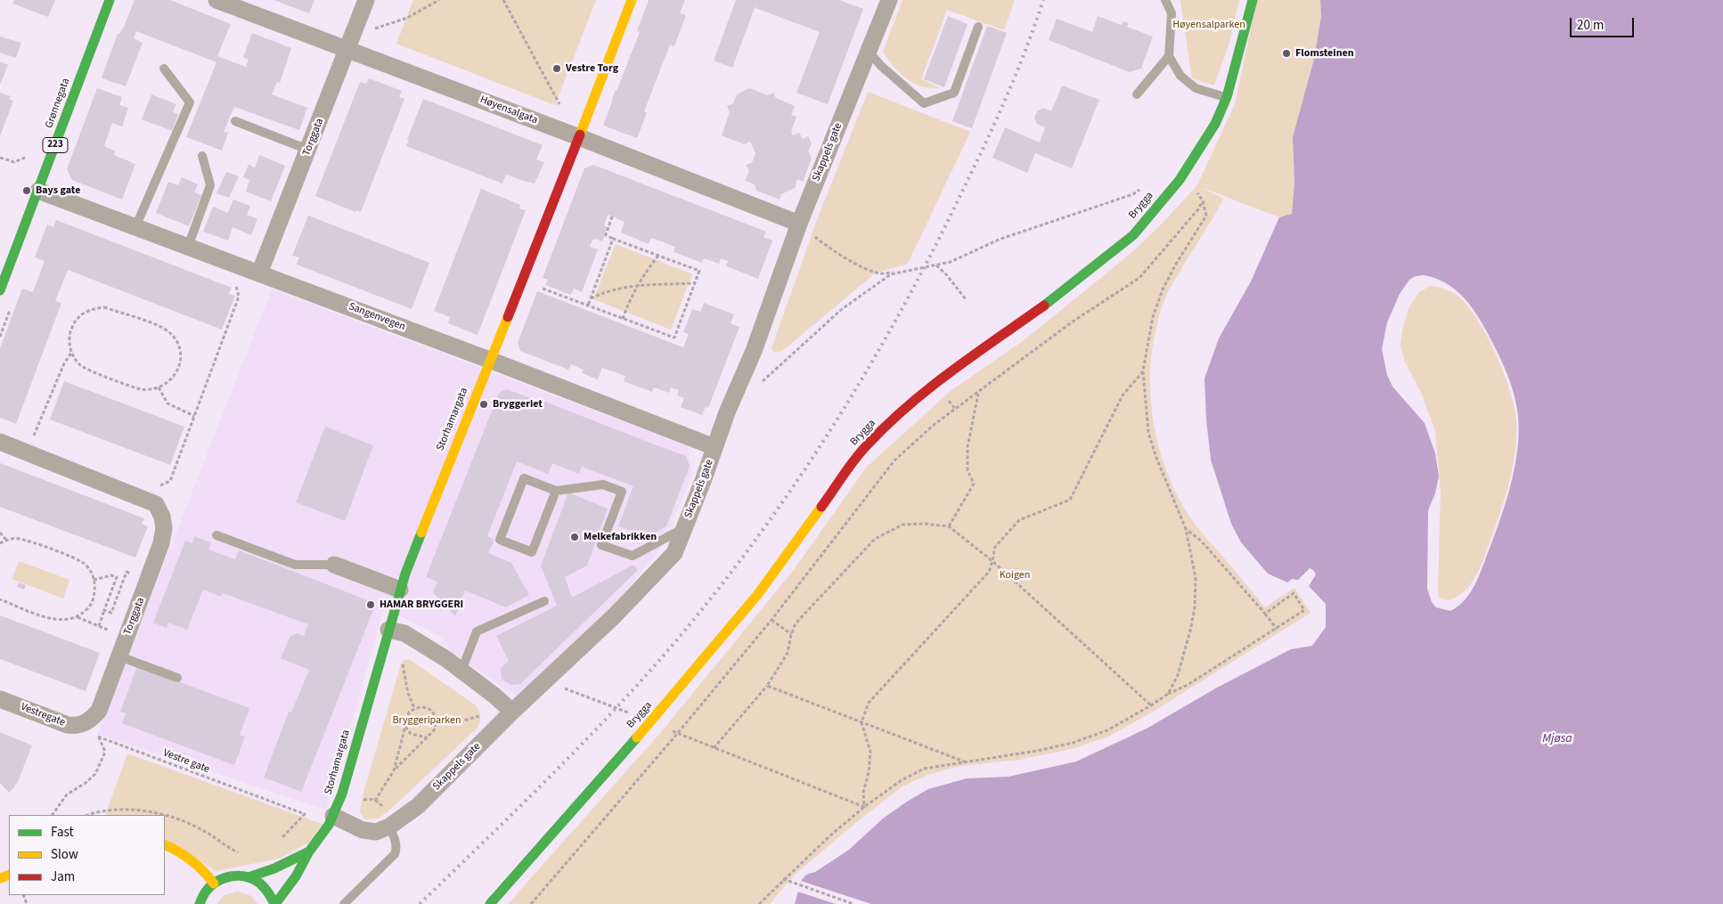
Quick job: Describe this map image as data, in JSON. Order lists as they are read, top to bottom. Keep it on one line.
{"streets":{"main road":["Grønnegata","223","Brygga","Storhamargata"],"street":["Høyensalgata","Torggata","Skappels gate","Sangenvegen","Vestregate"],"path":["Vestre gate"]},"crossings":[["Grønnegata","Sangenvegen"],["Høyensalgata","Torggata"],["Høyensalgata","Skappels gate"],["Høyensalgata","Storhamargata"],["Torggata","Sangenvegen"],["Torggata","Vestregate"],["Skappels gate","Sangenvegen"],["Skappels gate","Storhamargata"],["Sangenvegen","Storhamargata"]],"water":["Mjøsa"],"parks":["Høyensalparken","Koigen","Bryggeriparken"],"places":["Flomsteinen","Vestre Torg","Bays gate","Bryggeriet","Melkefabrikken","HAMAR BRYGGERI"],"legend":["Fast","Slow","Jam"],"scale_bar":"20 m"}
